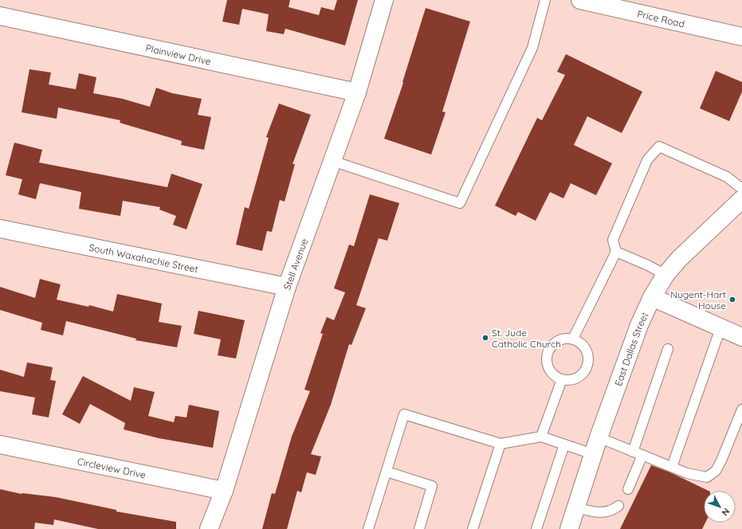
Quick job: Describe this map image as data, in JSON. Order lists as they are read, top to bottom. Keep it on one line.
{"streets":{"street":["Price Road","Plainview Drive","South Waxahachie Street","Stell Avenue","East Dallas Street","Circleview Drive"]},"crossings":[["Plainview Drive","Stell Avenue"],["South Waxahachie Street","Stell Avenue"],["Stell Avenue","Circleview Drive"]],"places":["Nugent-Hart House","St. Jude Catholic Church"],"north":"bottom right"}
